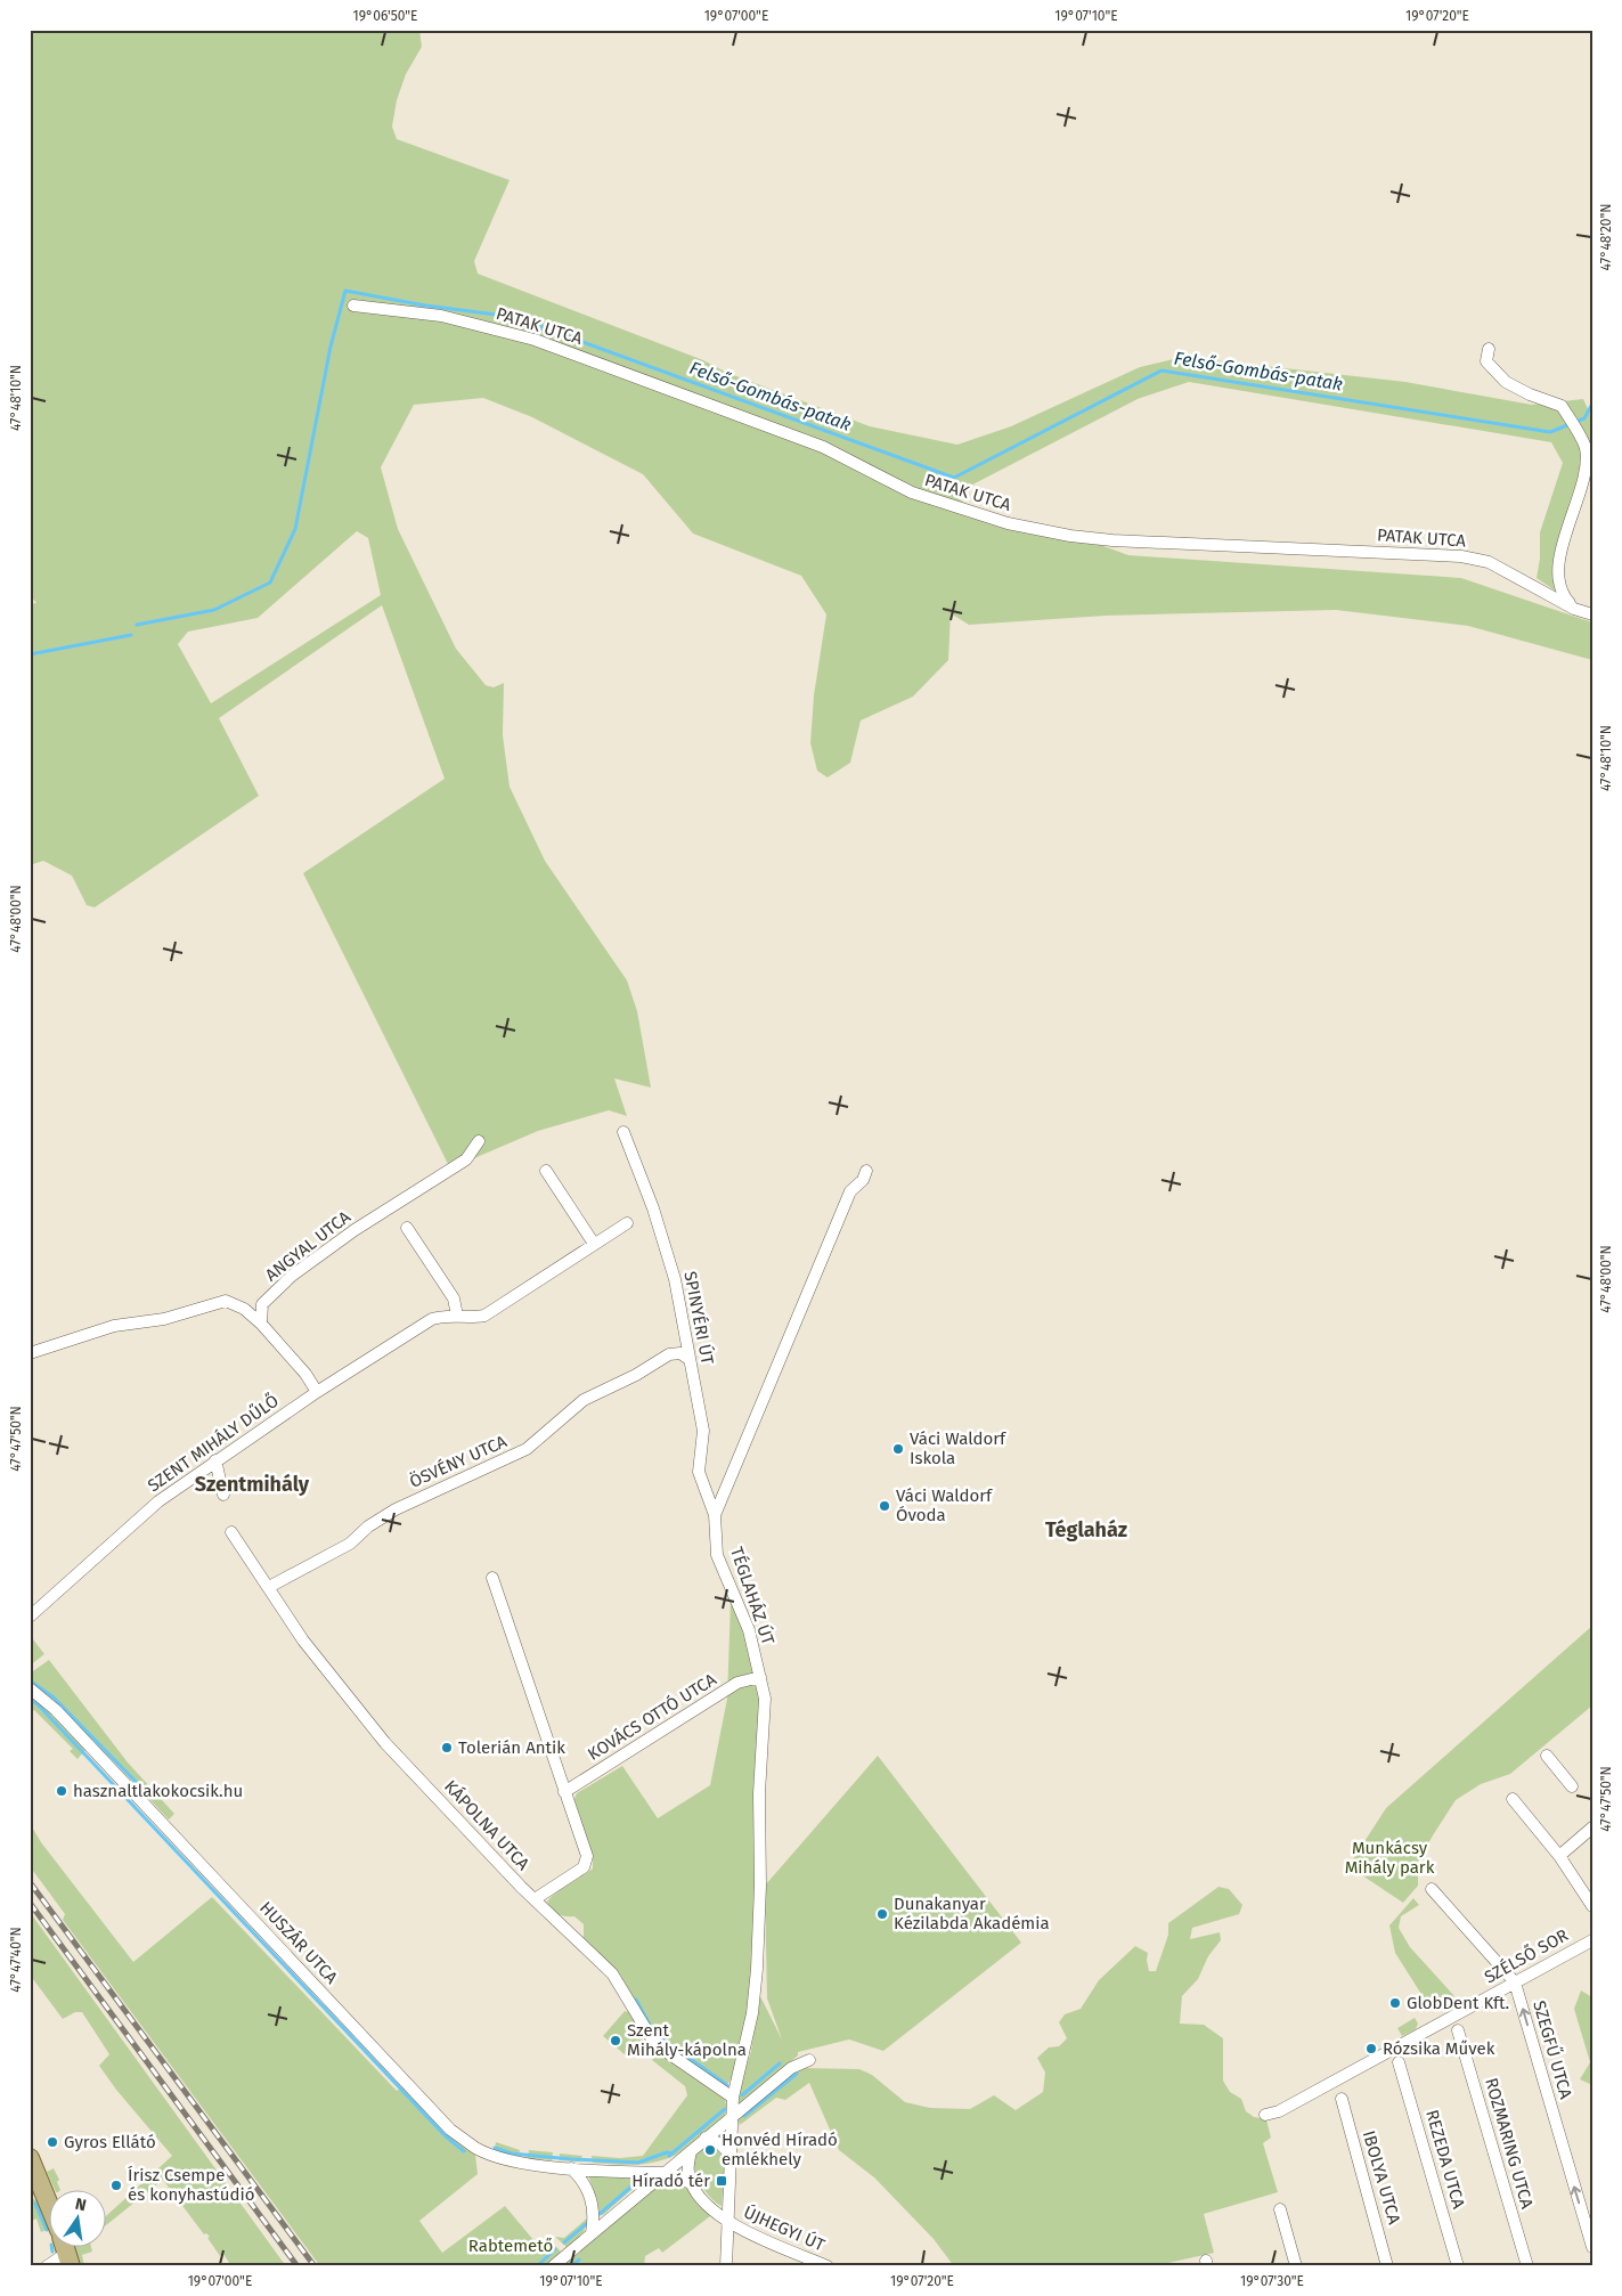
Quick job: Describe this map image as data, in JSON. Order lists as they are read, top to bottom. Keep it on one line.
{"streets":{"street":["PATAK UTCA","ANGYAL UTCA","SPINYÉRI ÚT","SZENT MIHÁLY DŰLŐ","ÖSVÉNY UTCA","TÉGLAHÁZ ÚT","KOVÁCS OTTÓ UTCA","KÁPOLNA UTCA","HUSZÁR UTCA","SZÉLSŐ SOR","SZEGFŰ UTCA","ROZMARING UTCA","REZEDA UTCA","IBOLYA UTCA","ÚJHEGYI ÚT"]},"crossings":[["SPINYÉRI ÚT","ÖSVÉNY UTCA"],["SPINYÉRI ÚT","TÉGLAHÁZ ÚT"],["ÖSVÉNY UTCA","KÁPOLNA UTCA"],["TÉGLAHÁZ ÚT","KOVÁCS OTTÓ UTCA"],["TÉGLAHÁZ ÚT","KÁPOLNA UTCA"],["SZÉLSŐ SOR","SZEGFŰ UTCA"]],"one_way":["SZEGFŰ UTCA"],"districts":["Szentmihály","Téglaház"],"water":["Felső-Gombás-patak"],"parks":["Munkácsy Mihály park","Rabtemető"],"places":{"other":["Váci Waldorf Iskola","Váci Waldorf Óvoda","Tolerián Antik","hasznaltlakokocsik.hu","Dunakanyar Kézilabda Akadémia","GlobDent Kft.","Szent Mihály-kápolna","Rózsika Művek","Gyros Ellátó","Honvéd Híradó emlékhely","Írisz Csempe és konyhastúdió"],"transit":["Híradó tér"]},"north":"top","coordinates":["19°06'50\"E","19°07'00\"E","19°07'10\"E","19°07'20\"E","47°48'20\"N","47°48'10\"N","47°48'00\"N","47°47'50\"N","47°47'40\"N","19°07'30\"E"]}
